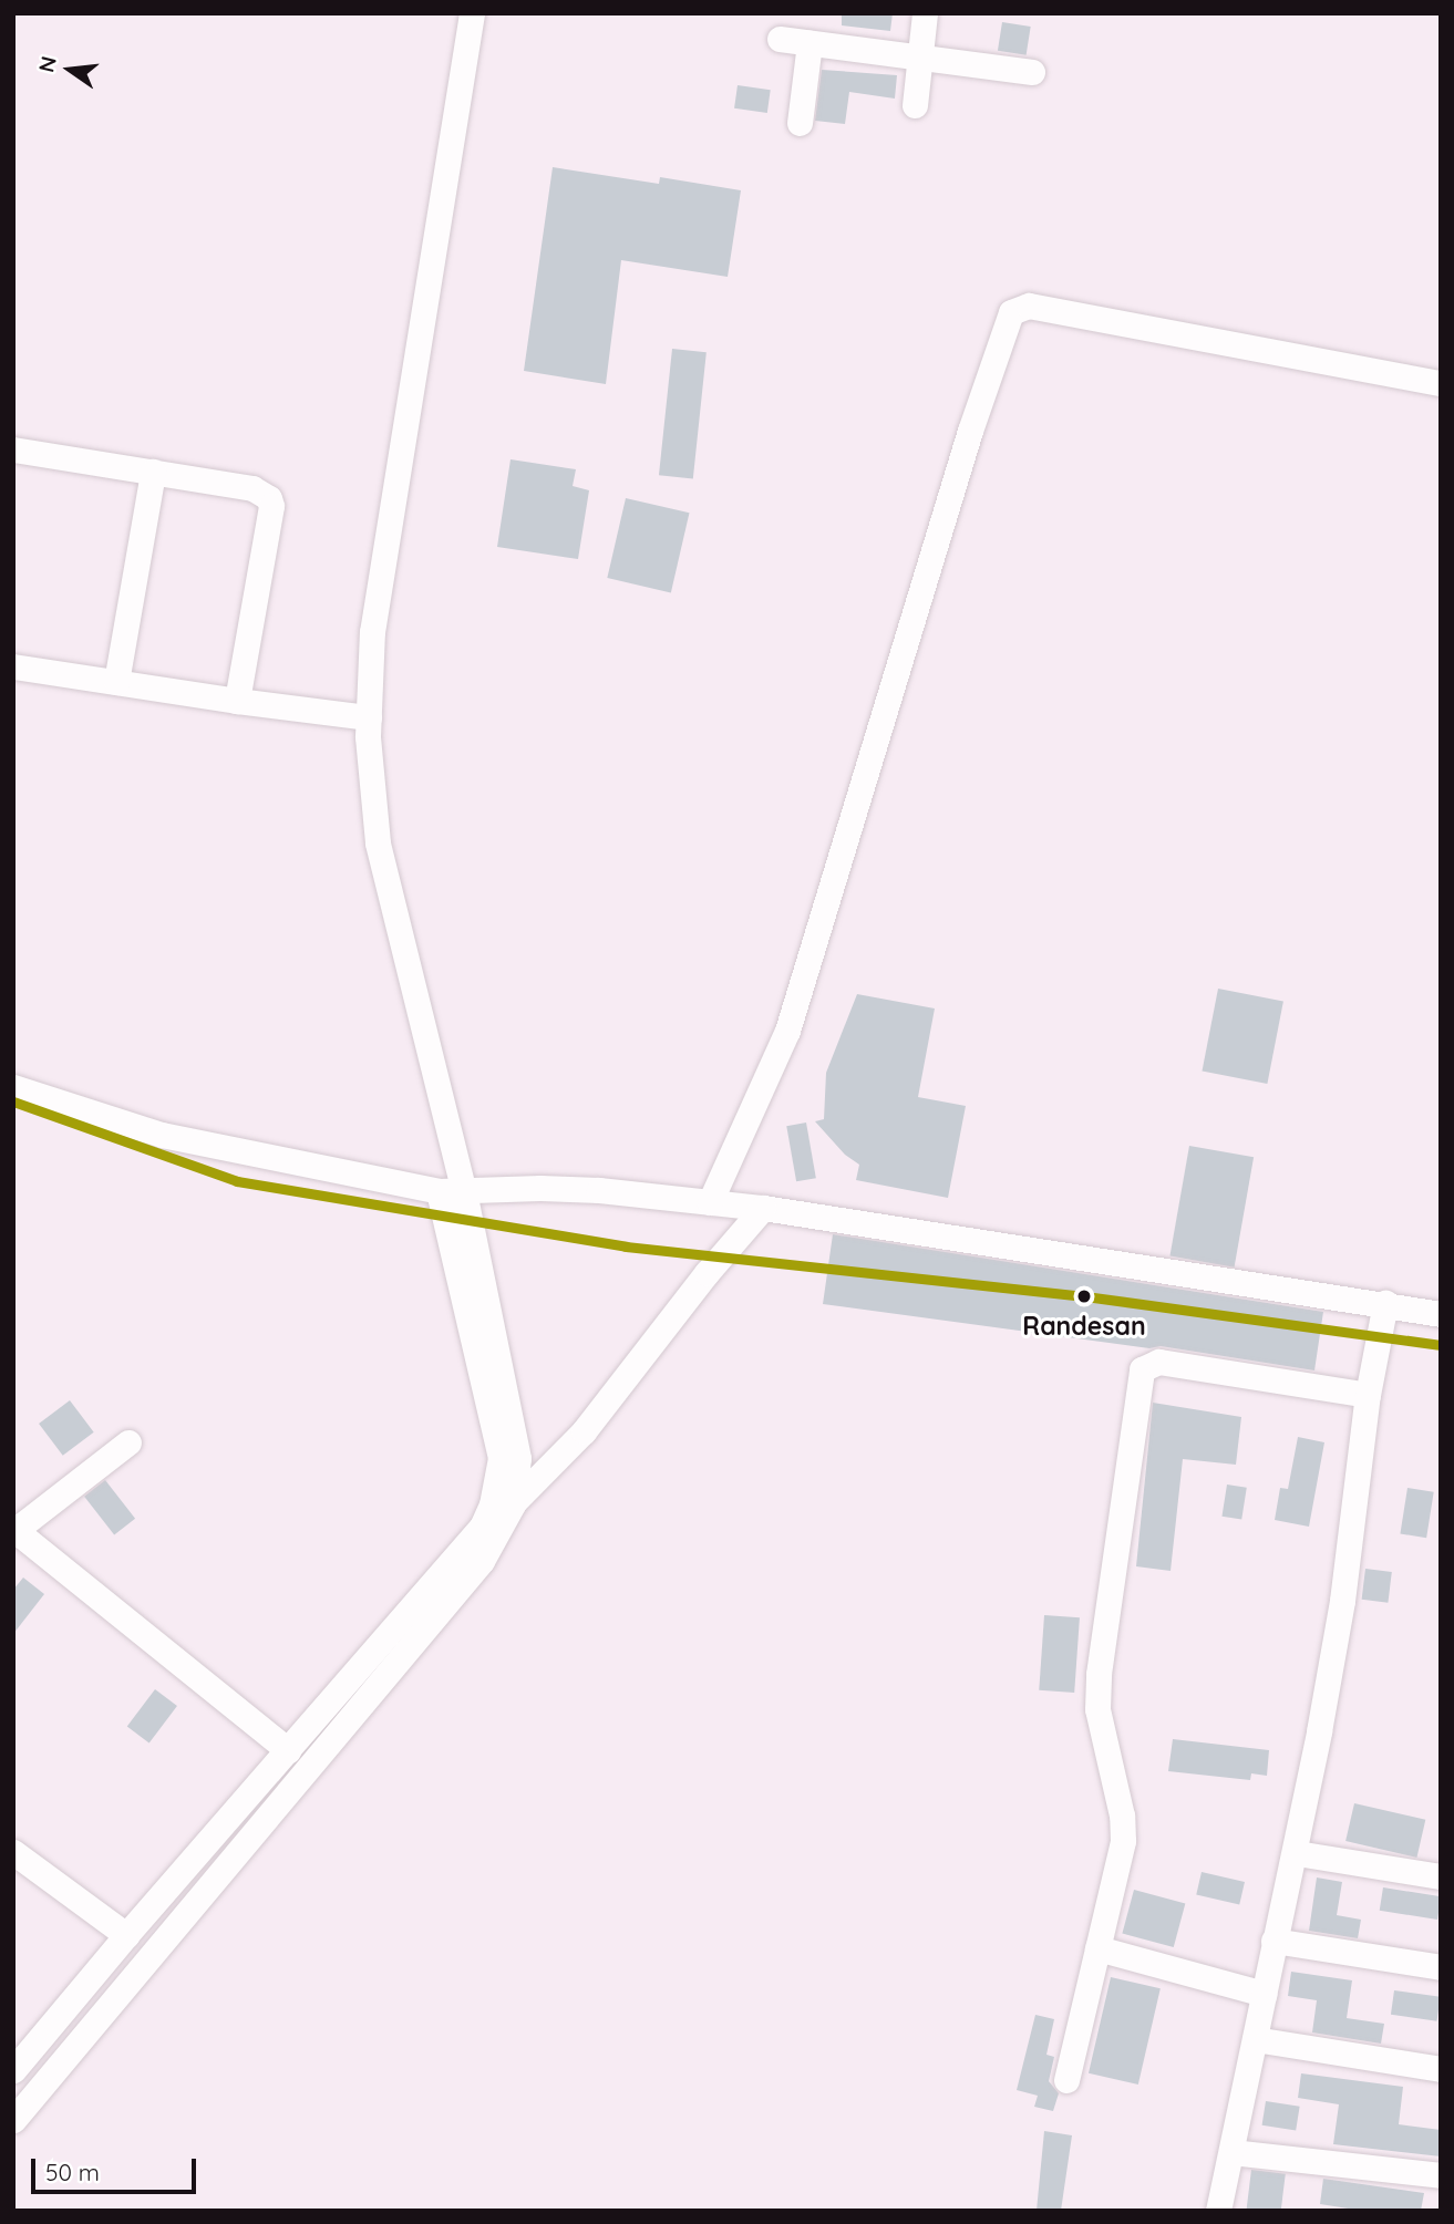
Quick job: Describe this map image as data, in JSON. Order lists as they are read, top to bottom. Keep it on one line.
{"places":["Randesan"],"scale_bar":"50 m","north":"left"}
